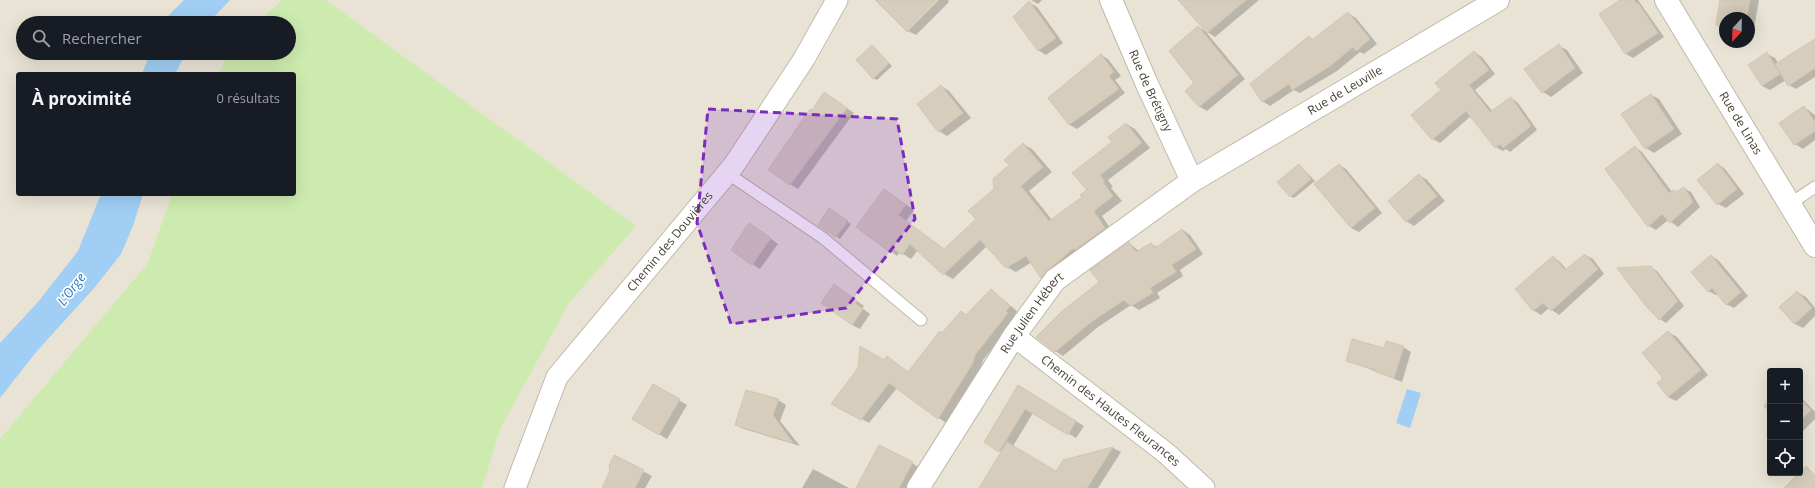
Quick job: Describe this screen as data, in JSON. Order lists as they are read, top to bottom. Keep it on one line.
{"streets":{"street":["Rue de Brétigny","Rue de Leuville","Rue de Linas","Chemin des Douvières","Rue Julien Hébert","Chemin des Hautes Fleurances"]},"crossings":[["Rue de Brétigny","Rue de Leuville"],["Rue de Brétigny","Rue Julien Hébert"],["Rue de Leuville","Rue Julien Hébert"],["Rue Julien Hébert","Chemin des Hautes Fleurances"]],"water":["L'Orge"],"north":"bottom","page":{"search":"Rechercher","heading":["À proximité","0 résultats"],"map_buttons":["+","−"]}}
